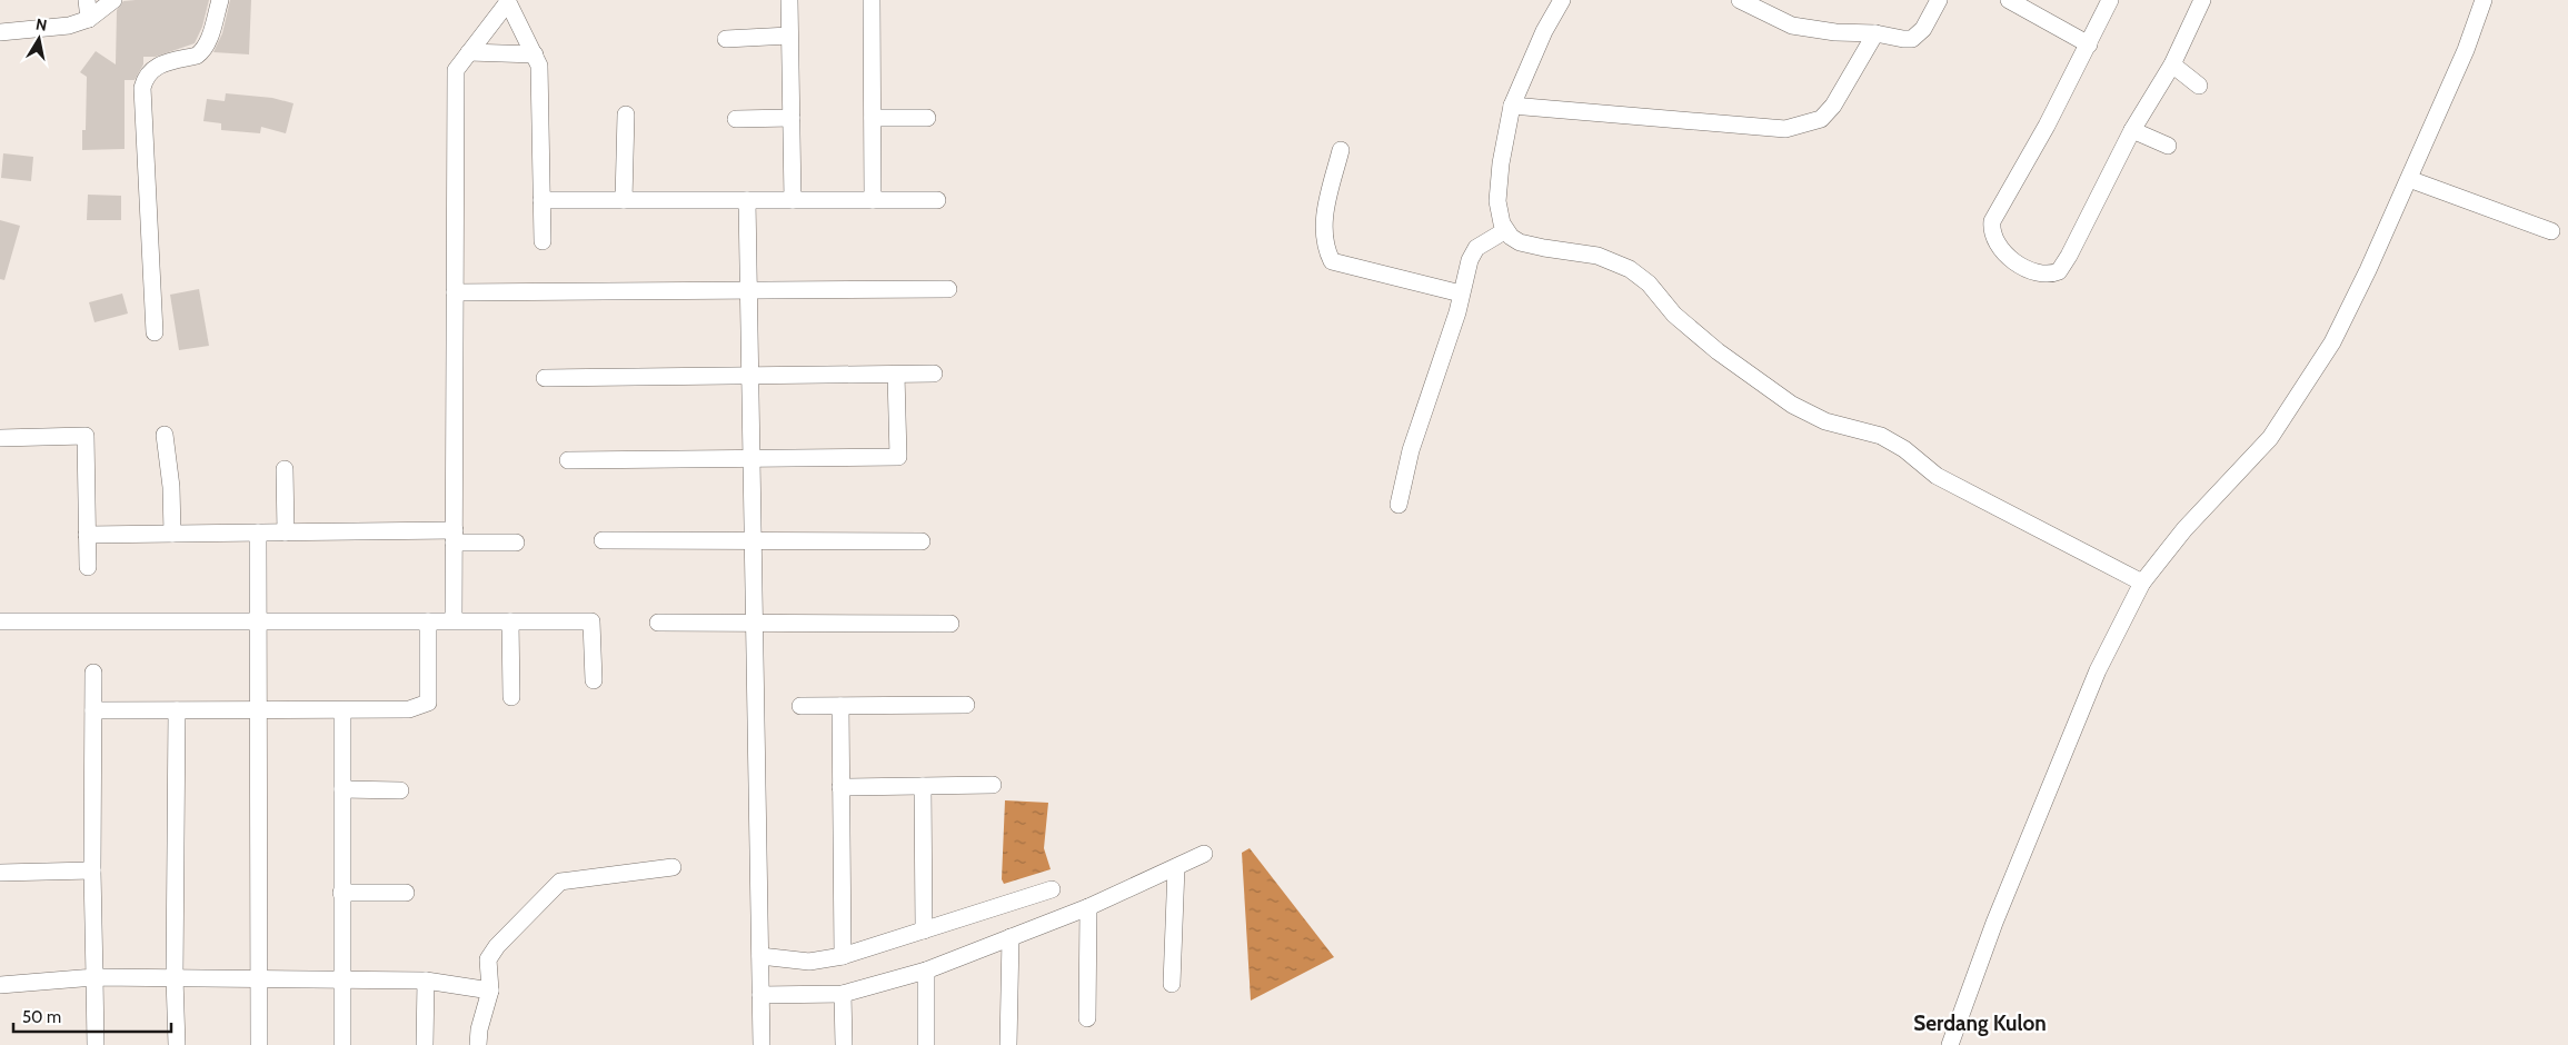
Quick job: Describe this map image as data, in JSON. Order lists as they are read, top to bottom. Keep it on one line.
{"districts":["Serdang Kulon"],"scale_bar":"50 m","north":"top"}
